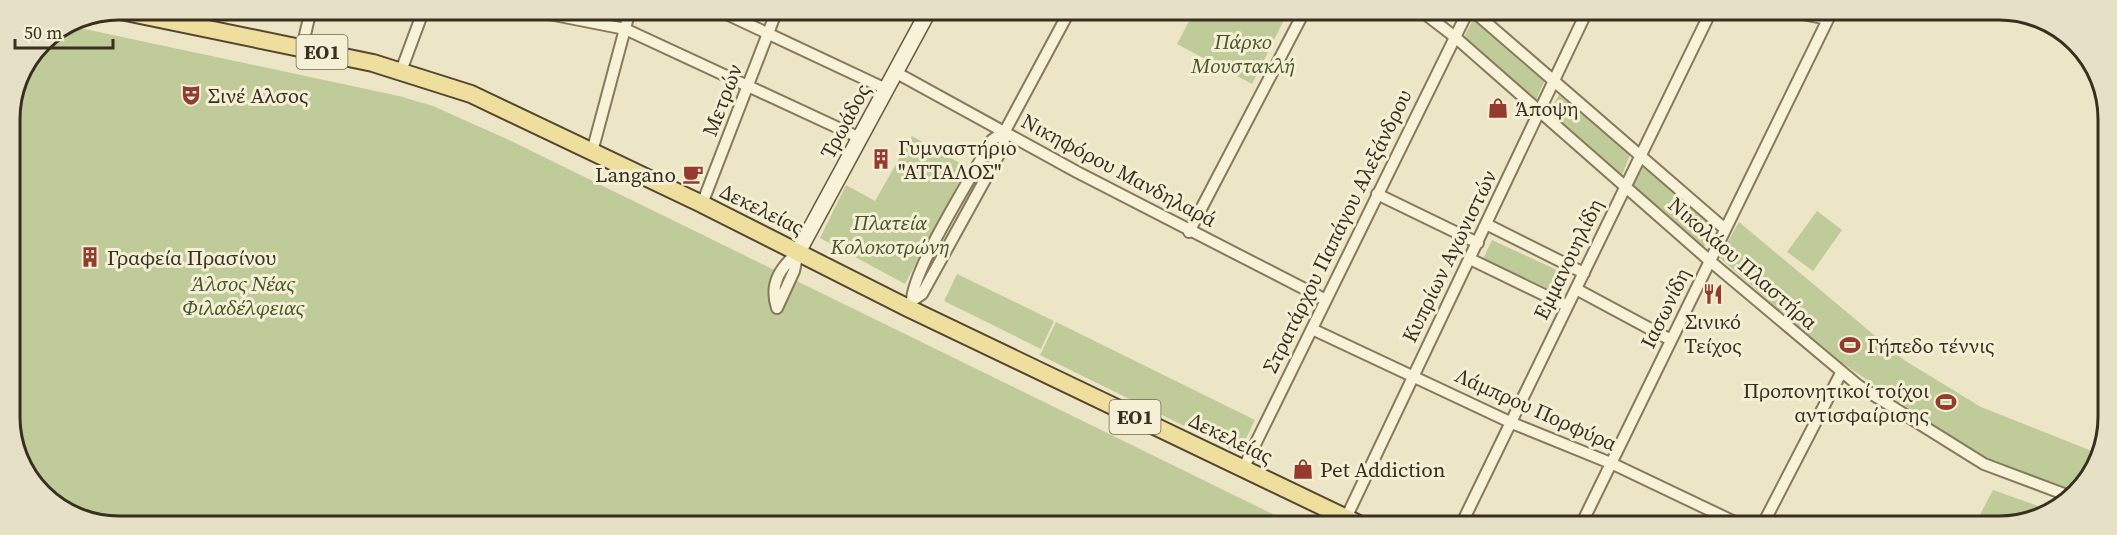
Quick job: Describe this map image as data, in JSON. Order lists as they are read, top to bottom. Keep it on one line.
{"streets":{"main road":["ΕΟ1","Δεκελείας"],"street":["Μετρών","Τρωάδος","Νικηφόρου Μανδηλαρά","Στρατάρχου Παπάγου Αλεξάνδρου","Κυπρίων Αγωνιστών","Εμμανουηλίδη","Νικολάου Πλαστήρα","Ιασωνίδη","Λάμπρου Πορφύρα"]},"crossings":[["Μετρών","Δεκελείας"],["Τρωάδος","Νικηφόρου Μανδηλαρά"],["Τρωάδος","Δεκελείας"],["Νικηφόρου Μανδηλαρά","Στρατάρχου Παπάγου Αλεξάνδρου"],["Δεκελείας","Στρατάρχου Παπάγου Αλεξάνδρου"],["Στρατάρχου Παπάγου Αλεξάνδρου","Νικολάου Πλαστήρα"],["Στρατάρχου Παπάγου Αλεξάνδρου","Λάμπρου Πορφύρα"],["Κυπρίων Αγωνιστών","Νικολάου Πλαστήρα"],["Κυπρίων Αγωνιστών","Λάμπρου Πορφύρα"],["Εμμανουηλίδη","Νικολάου Πλαστήρα"],["Εμμανουηλίδη","Λάμπρου Πορφύρα"],["Νικολάου Πλαστήρα","Ιασωνίδη"],["Ιασωνίδη","Λάμπρου Πορφύρα"]],"parks":["Πάρκο Μουστακλή","Πλατεία Κολοκοτρώνη","Άλσος Νέας Φιλαδέλφειας"],"places":{"theatre":["Σινέ Αλσος"],"shop":["Άποψη","Pet Addiction"],"building":["Γυμναστήριο \"ΑΤΤΑΛΟΣ\"","Γραφεία Πρασίνου"],"cafe":["Langano"],"restaurant":["Σινικό Τείχος"],"sports":["Γήπεδο τέννις","Προπονητικοί τοίχοι αντισφαίρισης"]},"scale_bar":"50 m"}
